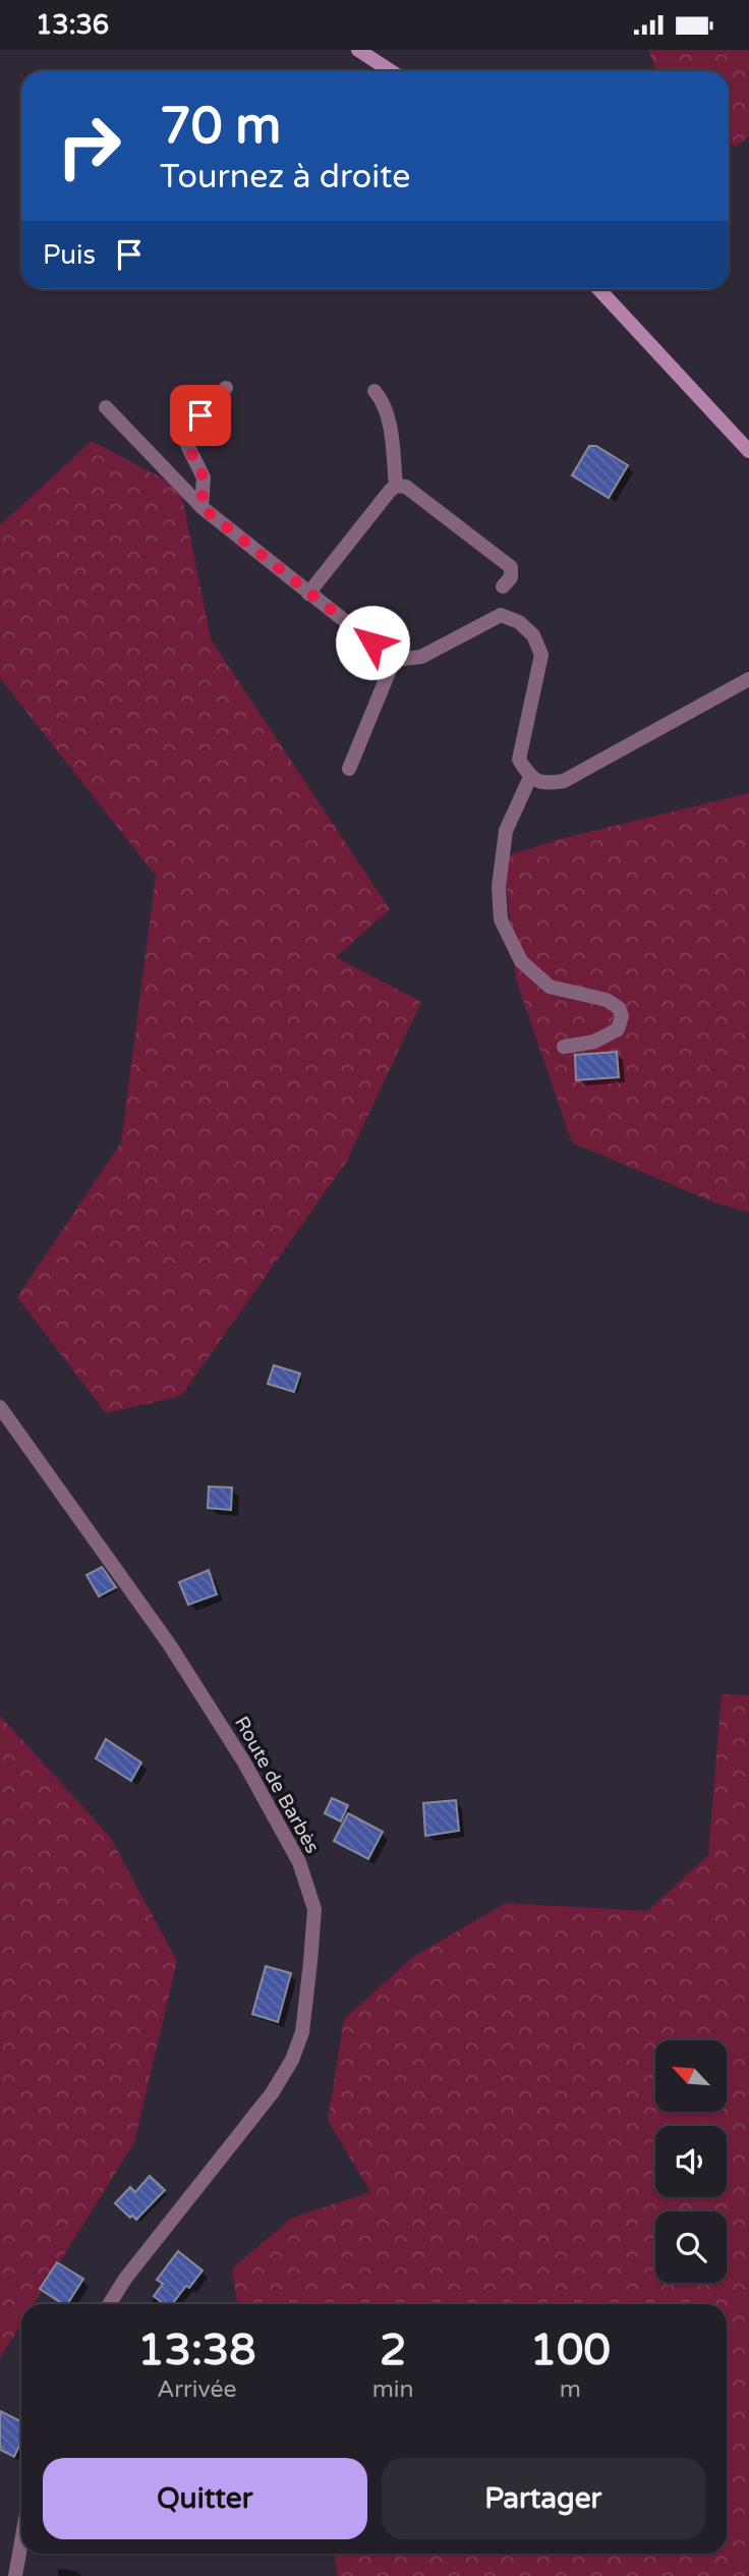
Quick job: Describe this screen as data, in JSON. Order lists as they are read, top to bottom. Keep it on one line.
{"streets":{"street":["Route de Barbès"]},"north":"top left","page":{"status":"13:36","turn":["70 m","Tournez à droite"],"then":"Puis","eta":["13:38","Arrivée","2","min","100","m"],"buttons":["Quitter","Partager"]}}
